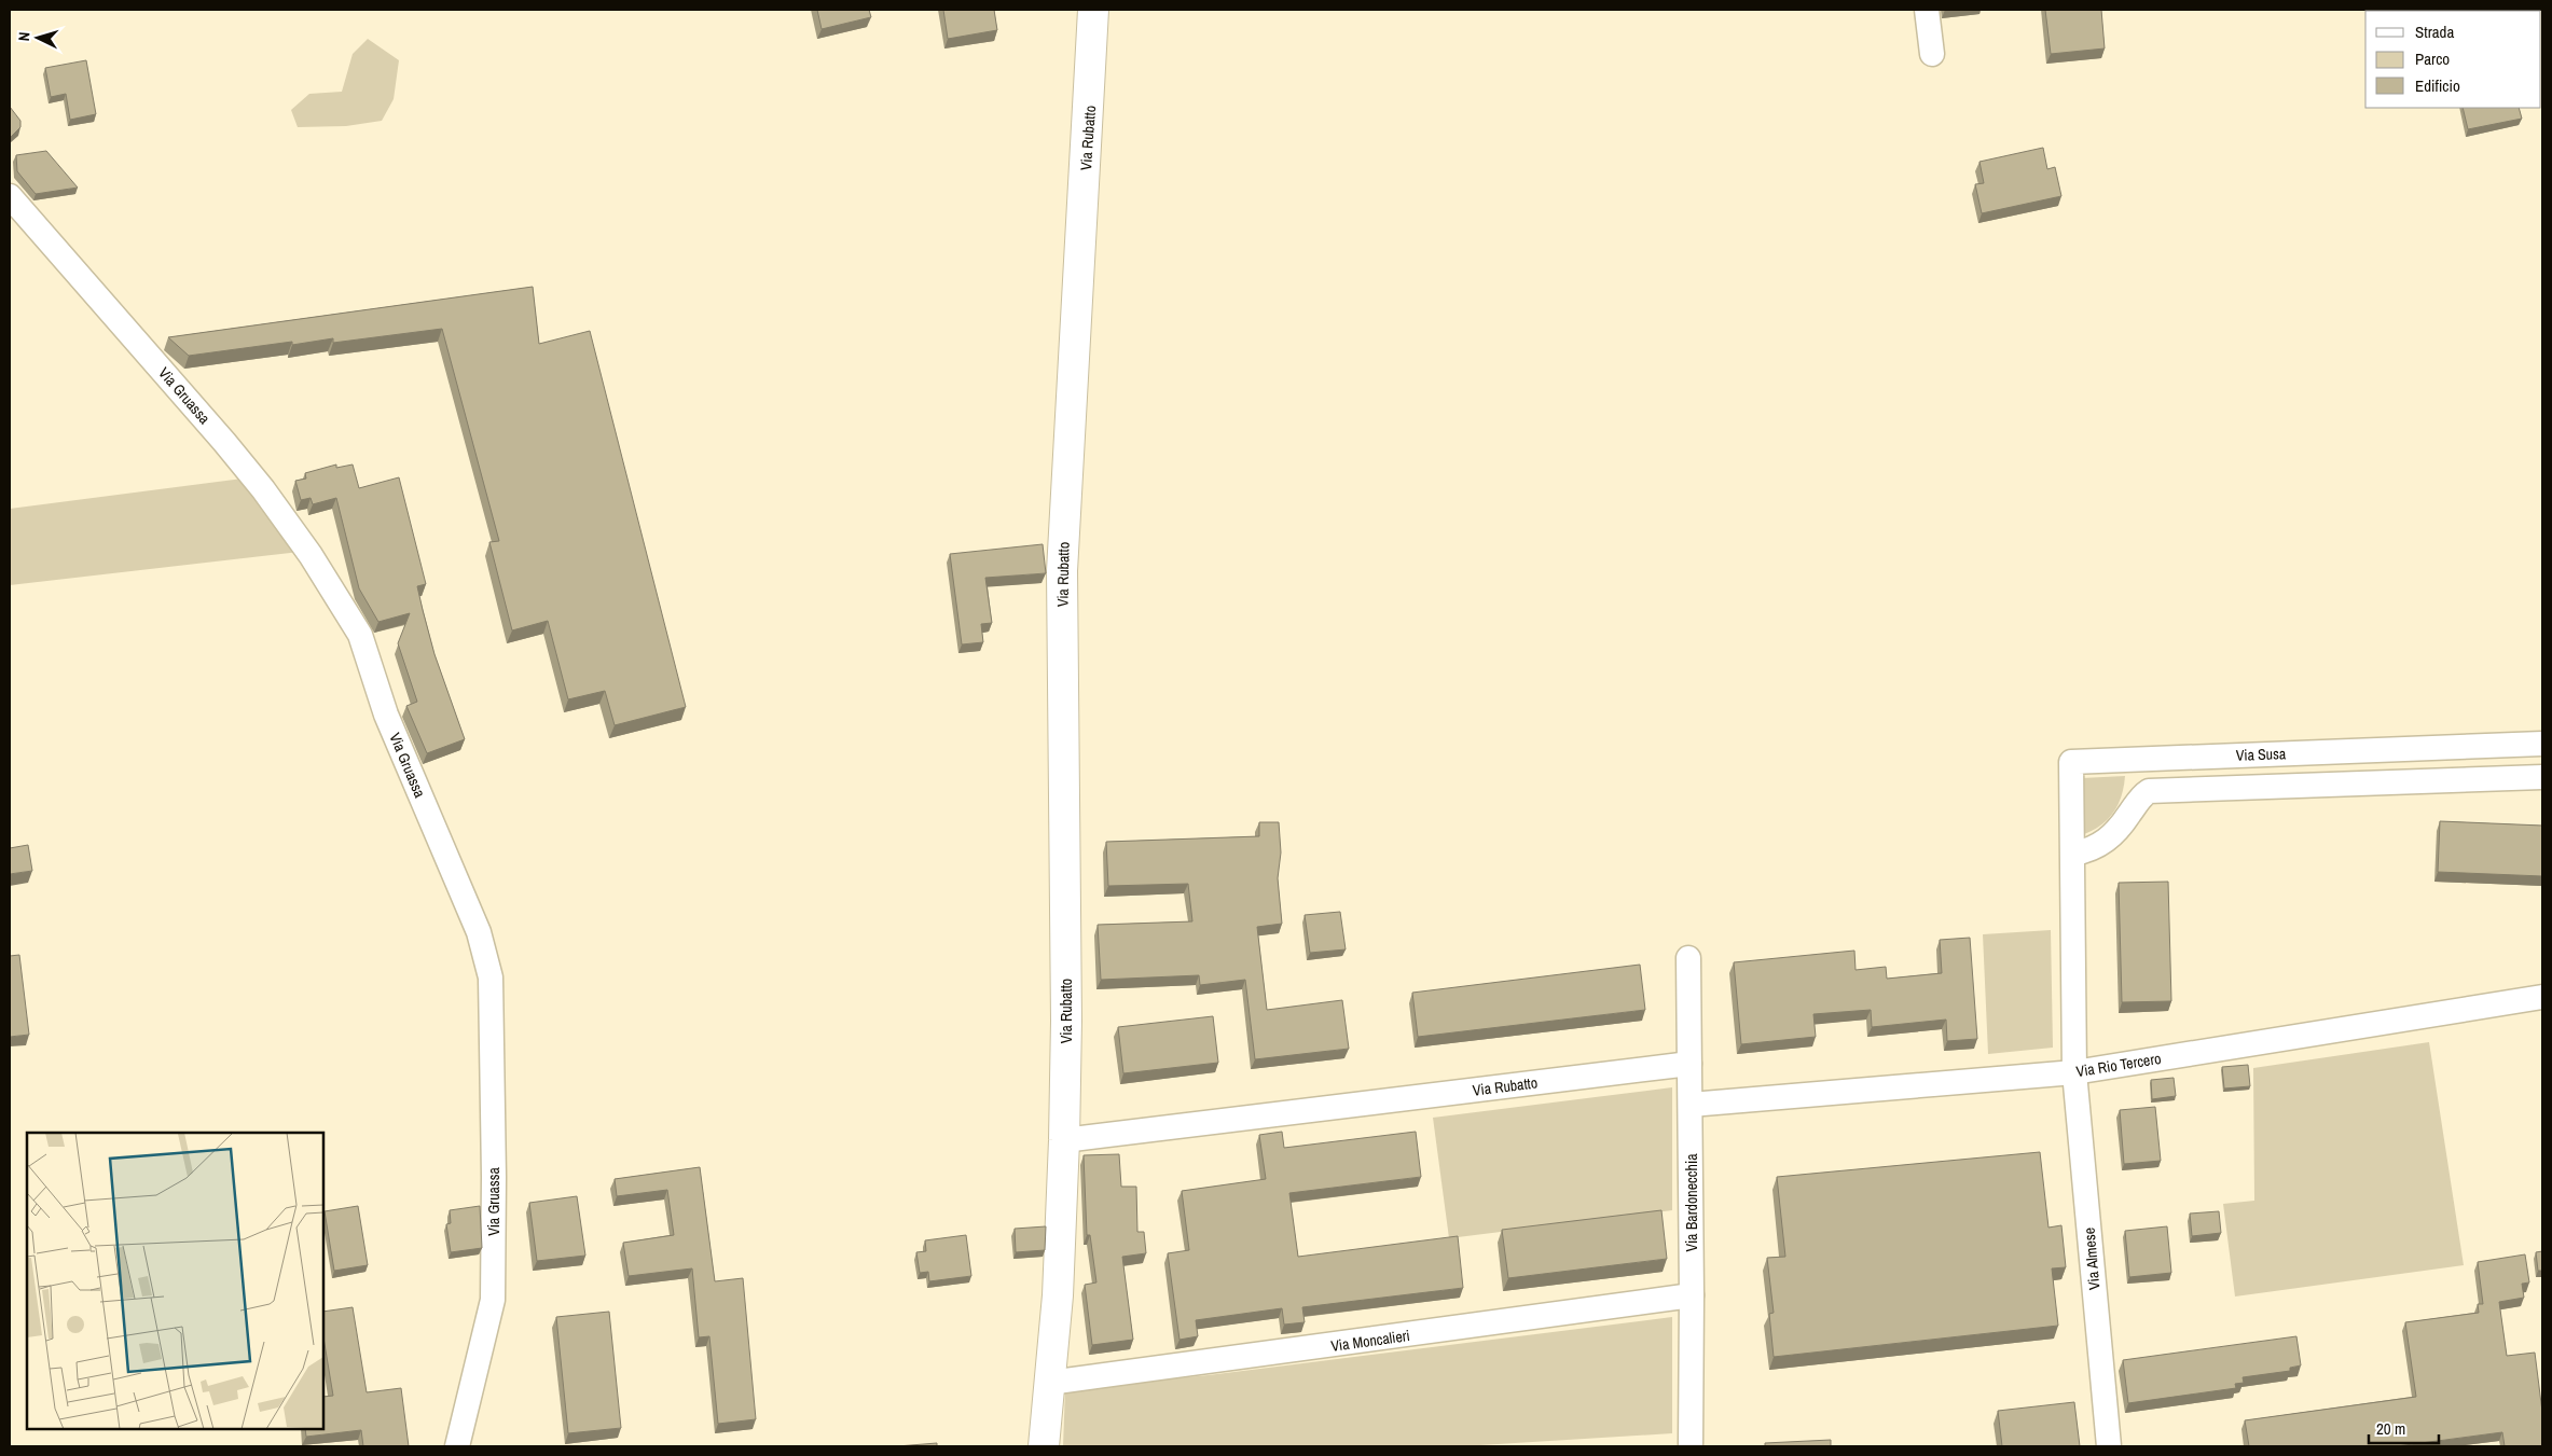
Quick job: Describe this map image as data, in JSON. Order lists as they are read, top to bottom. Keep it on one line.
{"streets":{"street":["Via Rubatto","Via Gruassa","Via Susa","Via Rio Tercero","Via Bardonecchia","Via Almese","Via Moncalieri"]},"crossings":[["Via Rubatto","Via Bardonecchia"],["Via Rubatto","Via Moncalieri"],["Via Susa","Via Rio Tercero"],["Via Susa","Via Almese"],["Via Rio Tercero","Via Bardonecchia"],["Via Rio Tercero","Via Almese"],["Via Bardonecchia","Via Moncalieri"]],"legend":["Strada","Parco","Edificio"],"scale_bar":"20 m","north":"left"}
